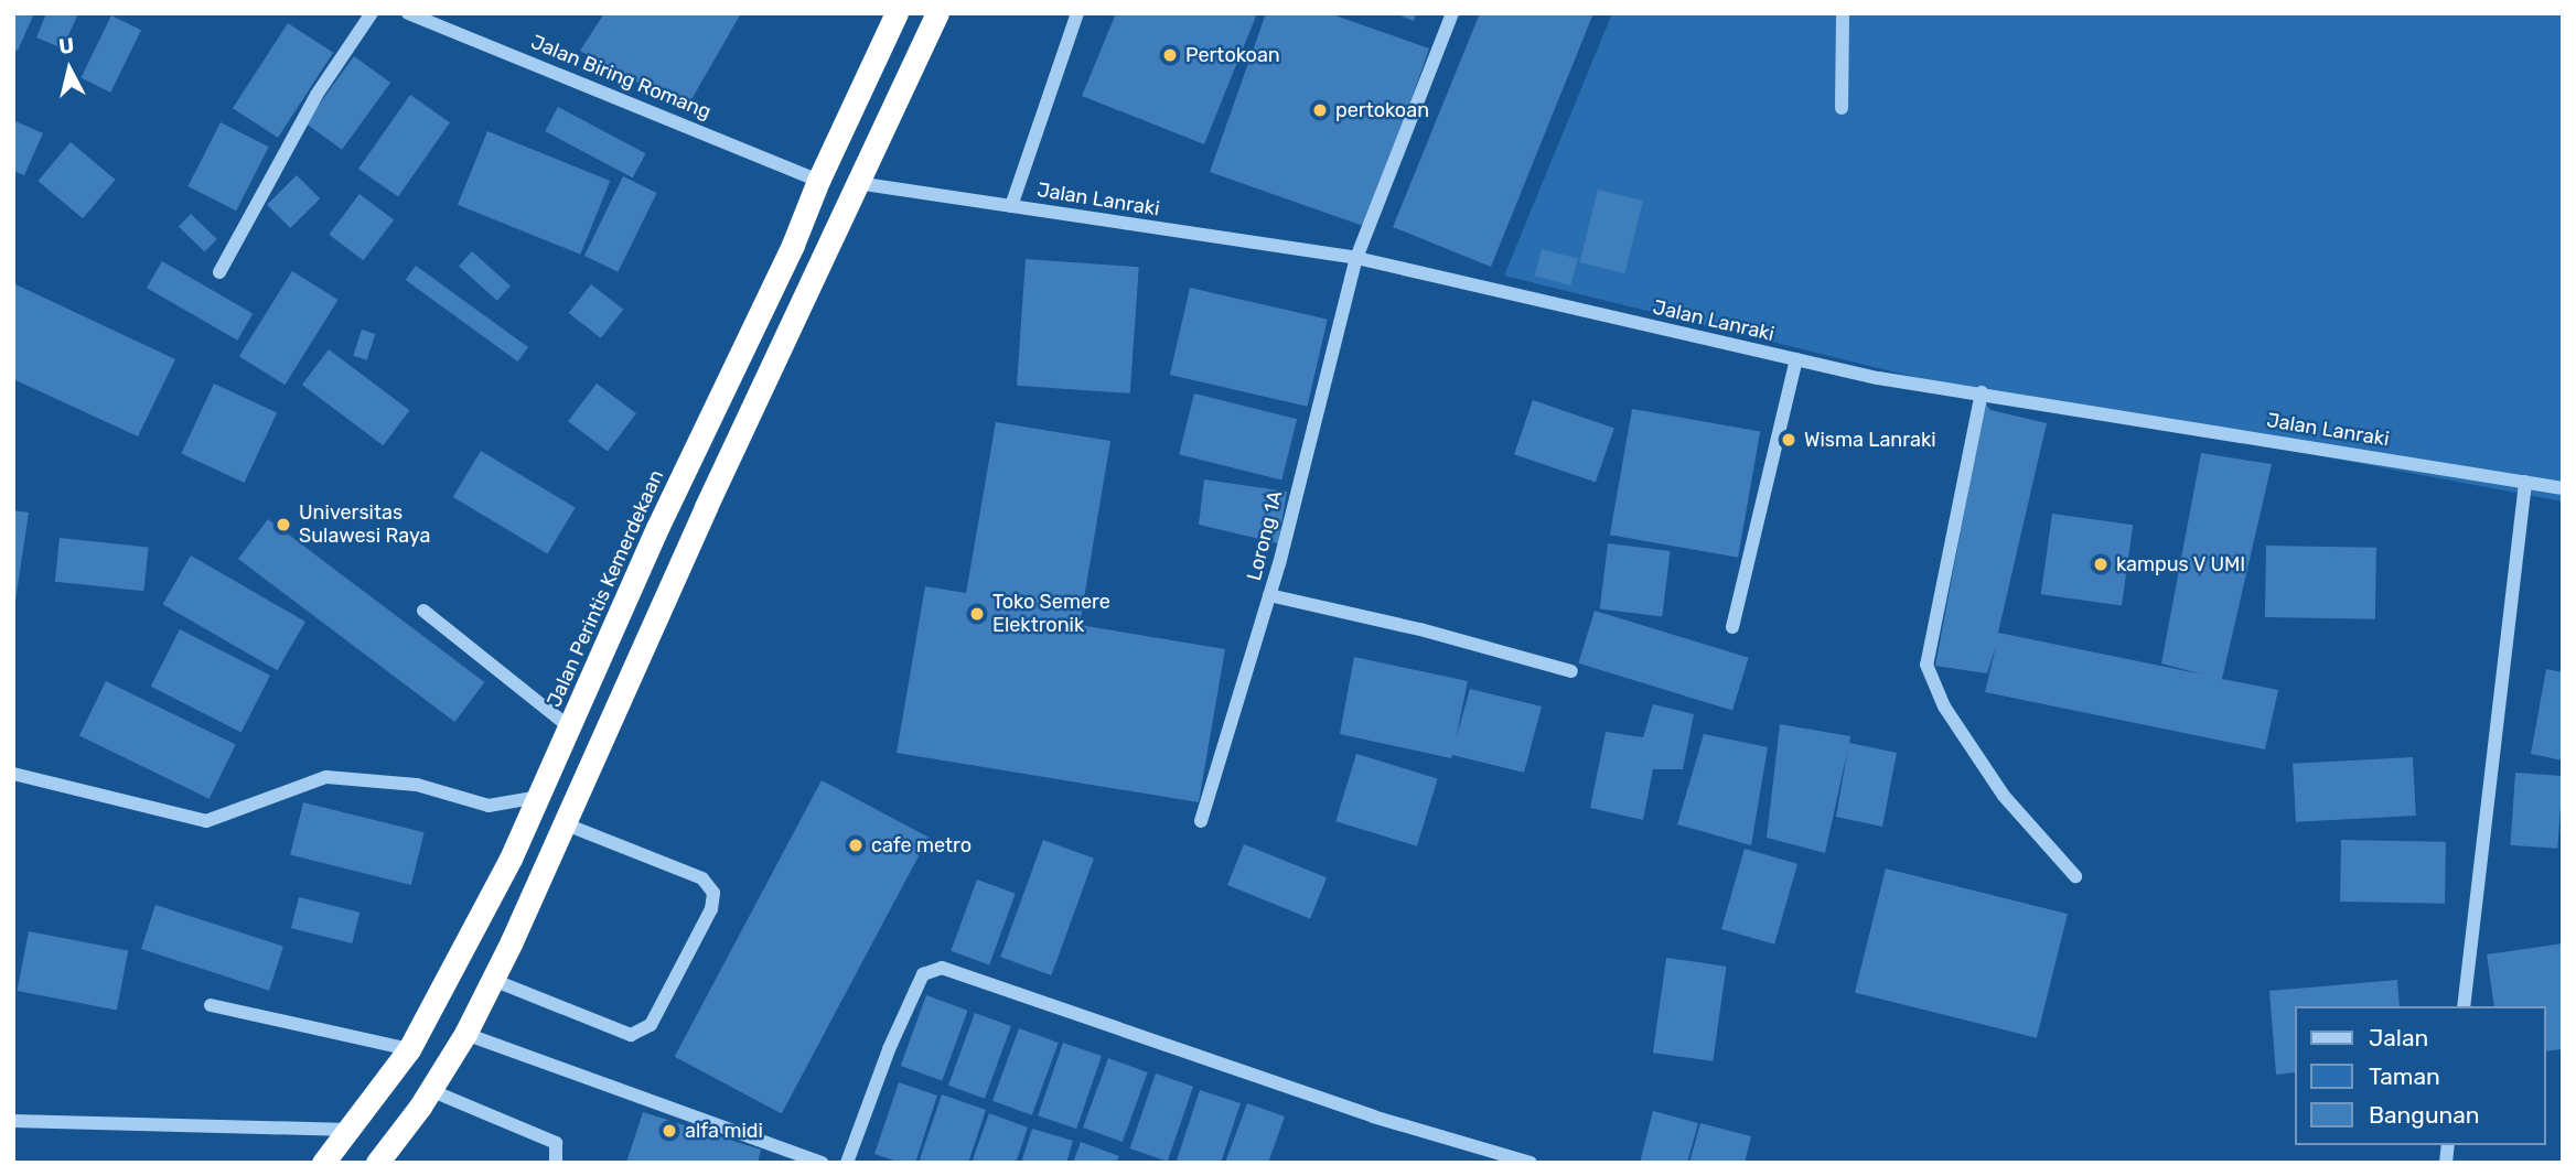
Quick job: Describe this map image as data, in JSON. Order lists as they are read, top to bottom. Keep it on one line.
{"streets":{"highway":["Jalan Perintis Kemerdekaan"],"street":["Jalan Biring Romang","Jalan Lanraki","Lorong 1A"]},"crossings":[["Jalan Biring Romang","Jalan Perintis Kemerdekaan"],["Jalan Lanraki","Lorong 1A"]],"places":["Pertokoan","pertokoan","Wisma Lanraki","Universitas Sulawesi Raya","kampus V UMI","Toko Semere Elektronik","cafe metro","alfa midi"],"legend":["Jalan","Taman","Bangunan"],"north":"top"}
